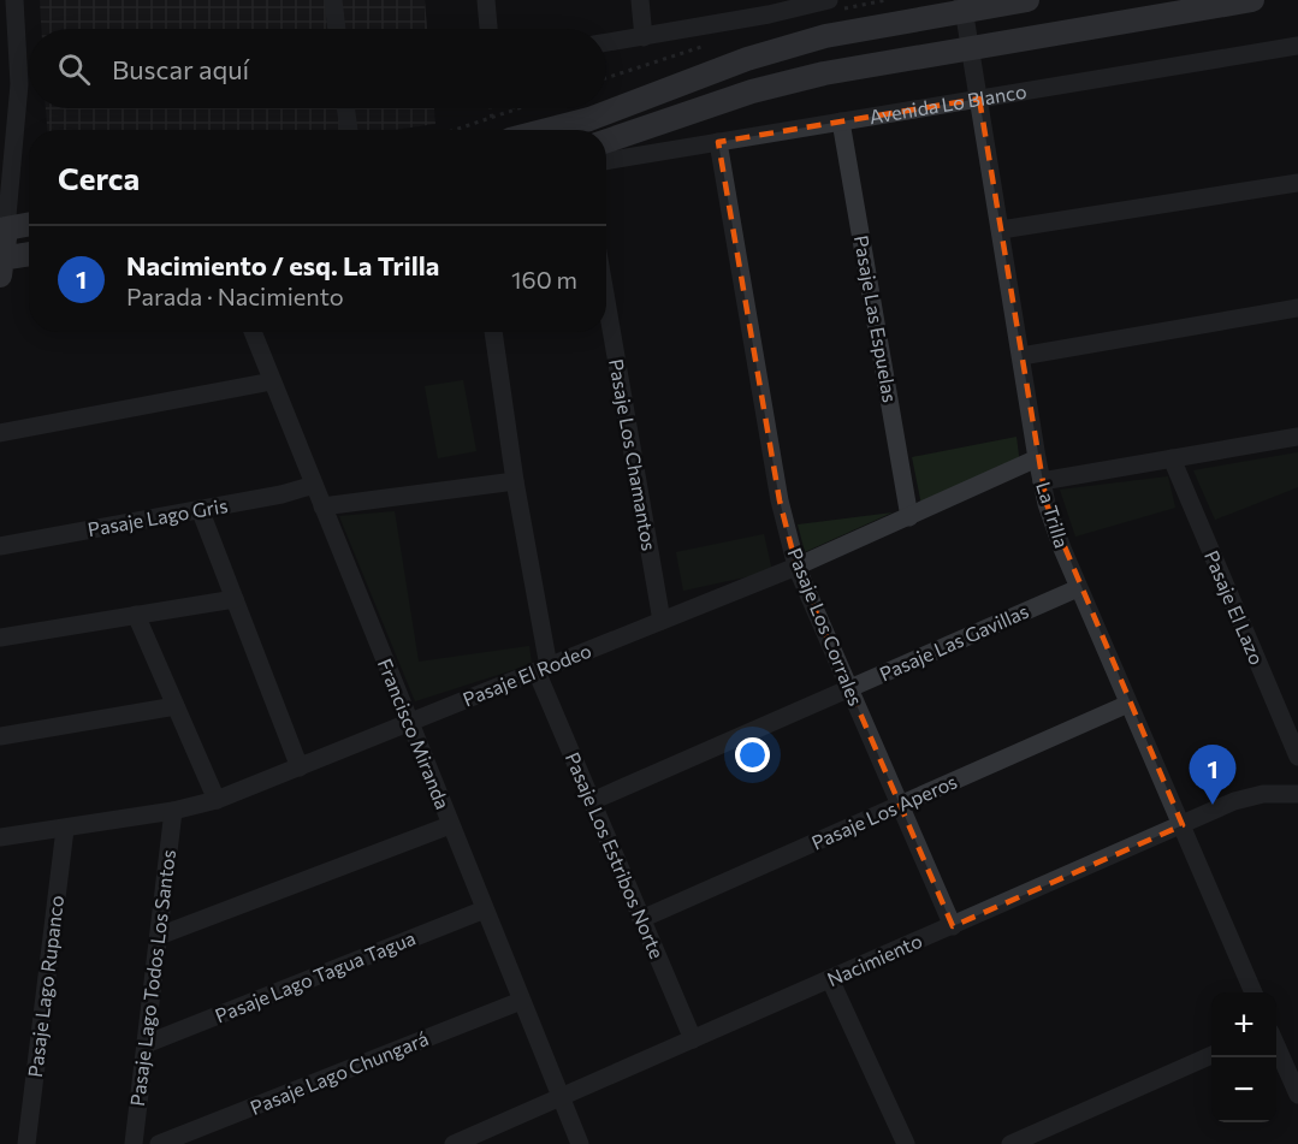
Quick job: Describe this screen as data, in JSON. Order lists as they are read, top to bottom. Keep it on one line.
{"streets":{"street":["Avenida Lo Blanco","Pasaje Las Espuelas","Pasaje Los Chamantos","La Trilla","Pasaje Lago Gris","Pasaje El Lazo","Pasaje Los Corrales","Pasaje Las Gavillas","Pasaje El Rodeo","Francisco Miranda","Pasaje Los Aperos","Pasaje Los Estribos Norte","Nacimiento","Pasaje Lago Tagua Tagua","Pasaje Lago Todos Los Santos","Pasaje Lago Rupanco","Pasaje Lago Chungará"]},"crossings":[["Avenida Lo Blanco","Pasaje Las Espuelas"],["Avenida Lo Blanco","La Trilla"],["Avenida Lo Blanco","Pasaje Los Corrales"],["Pasaje Las Espuelas","Pasaje El Rodeo"],["Pasaje Los Chamantos","Pasaje El Rodeo"],["La Trilla","Pasaje Las Gavillas"],["La Trilla","Pasaje El Rodeo"],["La Trilla","Pasaje Los Aperos"],["La Trilla","Nacimiento"],["Pasaje Lago Gris","Francisco Miranda"],["Pasaje Los Corrales","Pasaje Las Gavillas"],["Pasaje Los Corrales","Pasaje El Rodeo"],["Pasaje Los Corrales","Pasaje Los Aperos"],["Pasaje Los Corrales","Nacimiento"],["Pasaje Las Gavillas","Pasaje Los Estribos Norte"],["Pasaje El Rodeo","Francisco Miranda"],["Pasaje El Rodeo","Pasaje Los Estribos Norte"],["Pasaje El Rodeo","Pasaje Lago Todos Los Santos"],["Pasaje El Rodeo","Pasaje Lago Rupanco"],["Francisco Miranda","Nacimiento"],["Francisco Miranda","Pasaje Lago Tagua Tagua"],["Francisco Miranda","Pasaje Lago Chungará"],["Pasaje Los Aperos","Pasaje Los Estribos Norte"],["Pasaje Los Estribos Norte","Nacimiento"],["Pasaje Lago Tagua Tagua","Pasaje Lago Todos Los Santos"]],"page":{"search":"Buscar aquí","heading":"Cerca","list":[{"mark":"1","name":"Nacimiento / esq. La Trilla","note":"Parada · Nacimiento","value":"160 m"}],"pins":"1","map_buttons":["+","−"]}}
